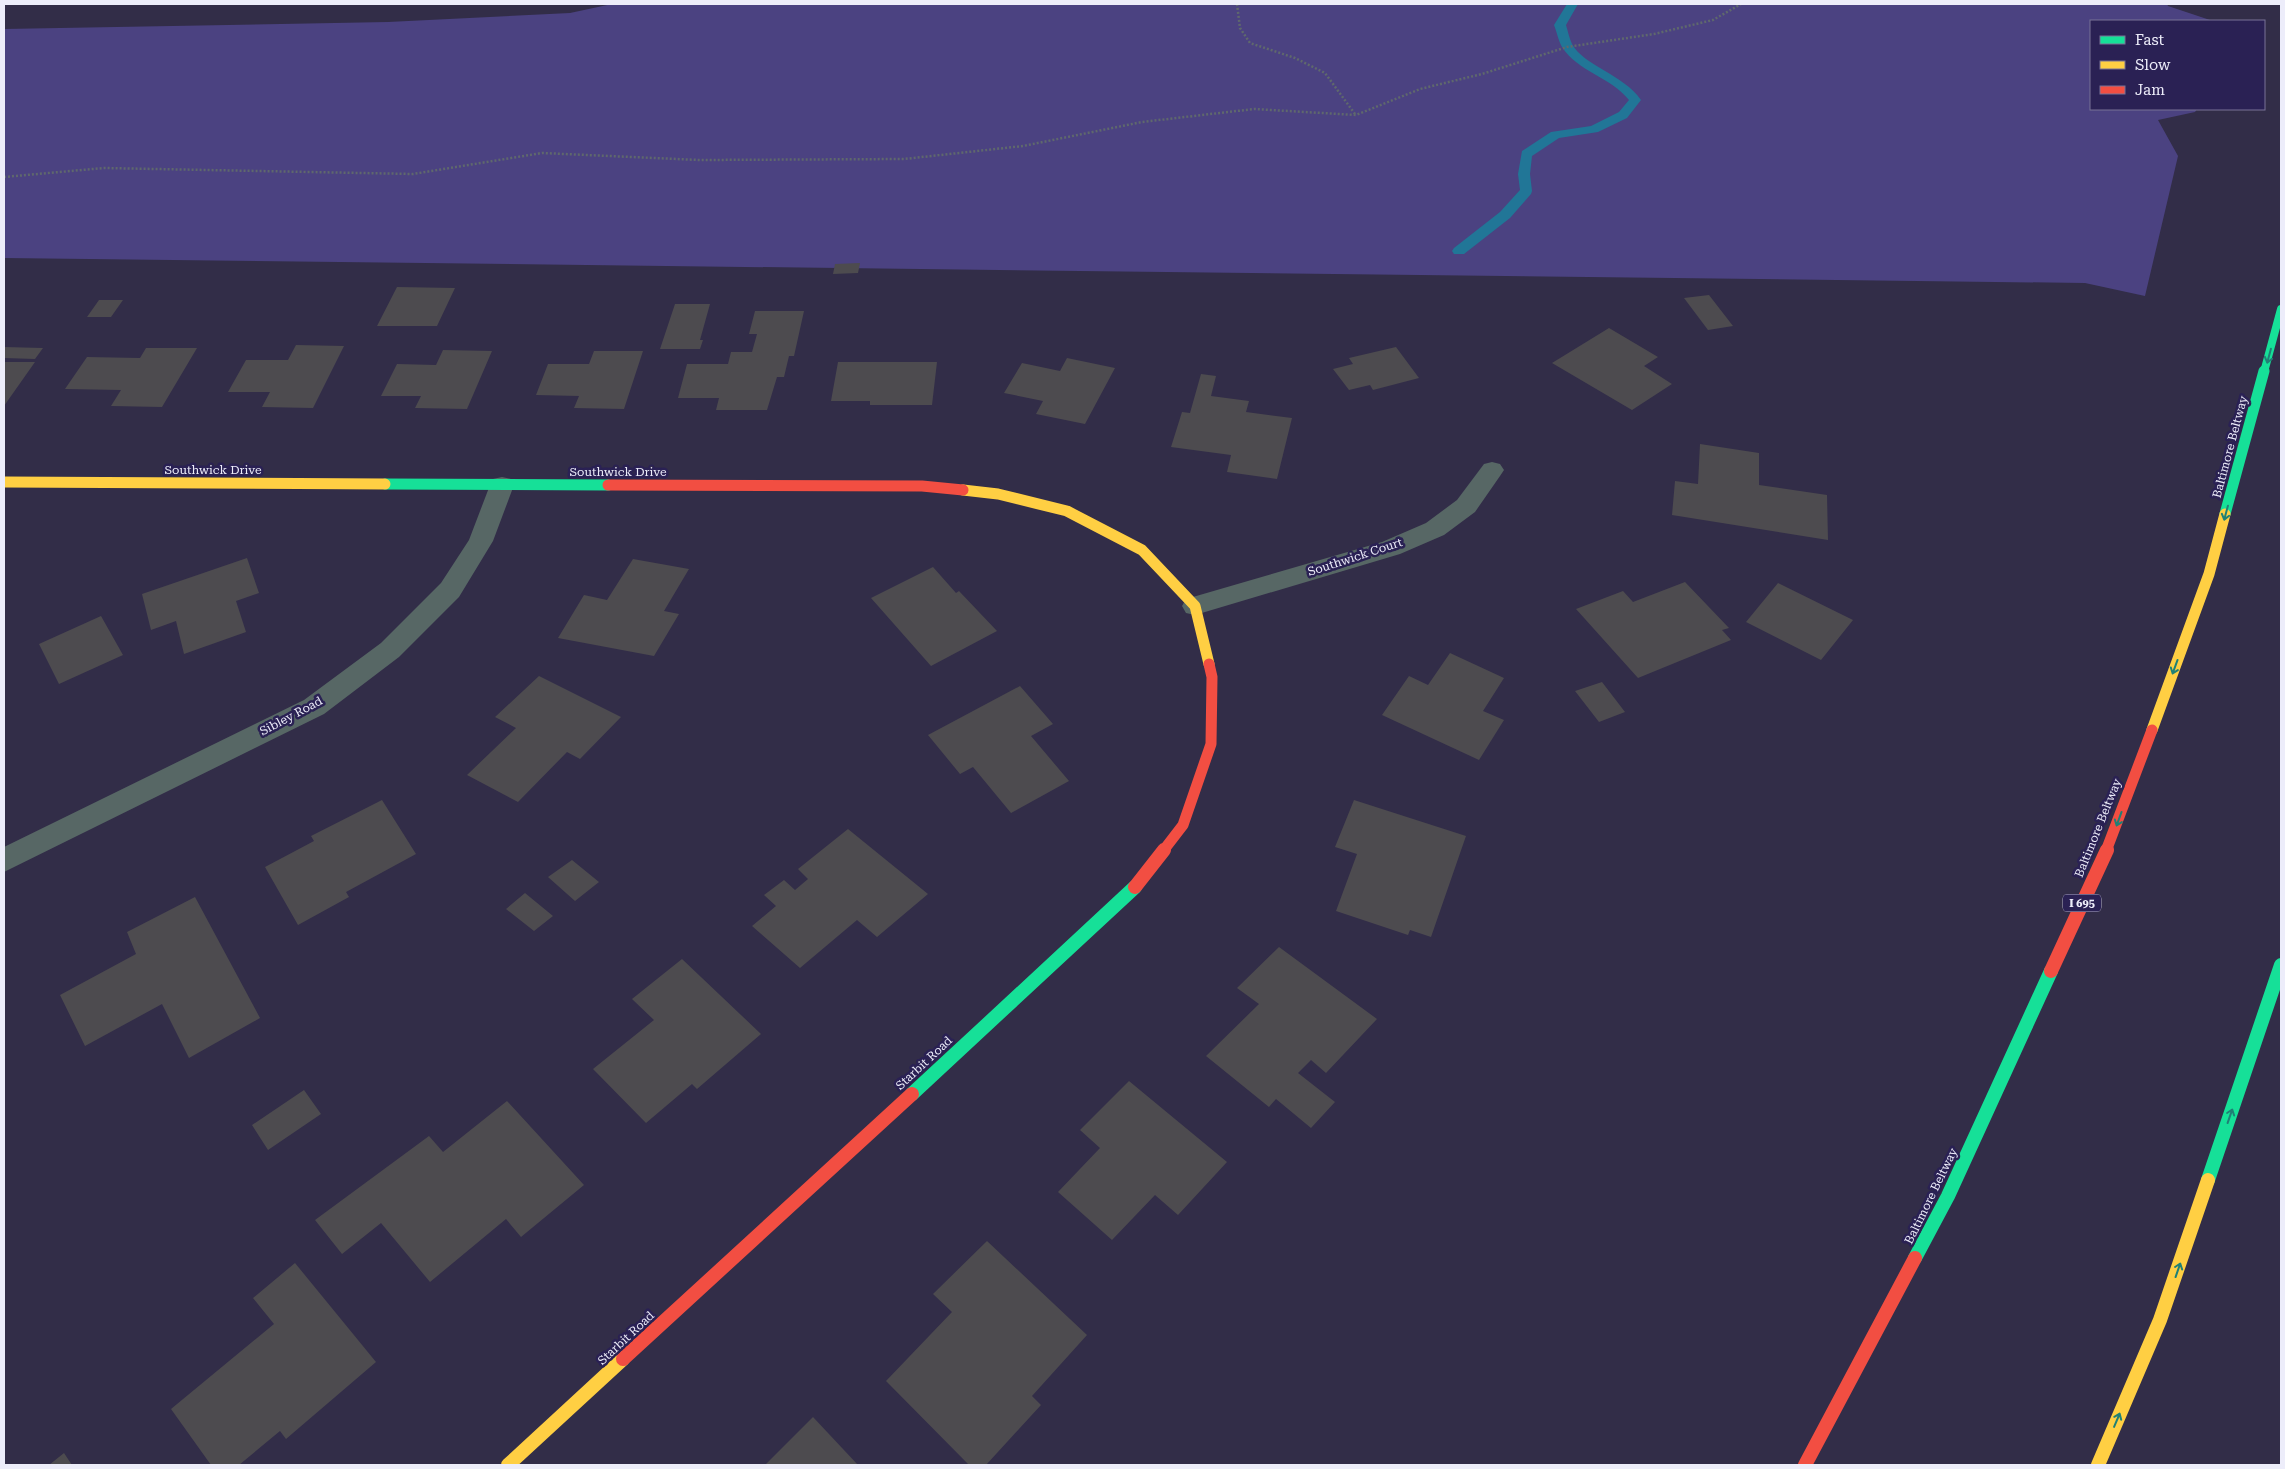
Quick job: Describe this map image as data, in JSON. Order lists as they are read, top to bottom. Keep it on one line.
{"streets":{"main road":["Baltimore Beltway","Southwick Drive","I 695","Starbit Road"],"street":["Southwick Court","Sibley Road"]},"crossings":[["Southwick Drive","Southwick Court"],["Southwick Drive","Sibley Road"],["Southwick Drive","Starbit Road"],["Southwick Court","Starbit Road"]],"one_way":["Baltimore Beltway"],"legend":["Fast","Slow","Jam"]}
